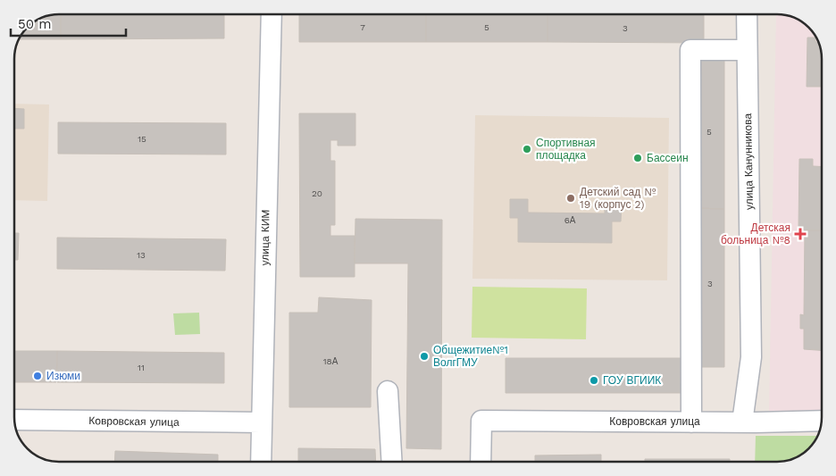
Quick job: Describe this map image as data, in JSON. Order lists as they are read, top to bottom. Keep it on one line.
{"streets":{"street":["улица Канунникова","улица КИМ","Ковровская улица"]},"crossings":[["улица Канунникова","Ковровская улица"],["улица КИМ","Ковровская улица"]],"places":{"other":["Спортивная площадка","Бассеин","Детский сад № 19 (корпус 2)","Общежитие№1 ВолгГМУ","Изюми","ГОУ ВГИИК"],"health":["Детская больница №8"]},"house_numbers":["7","5","3","5","15","20","6А","13","3","18А","11"],"scale_bar":"50 m"}
